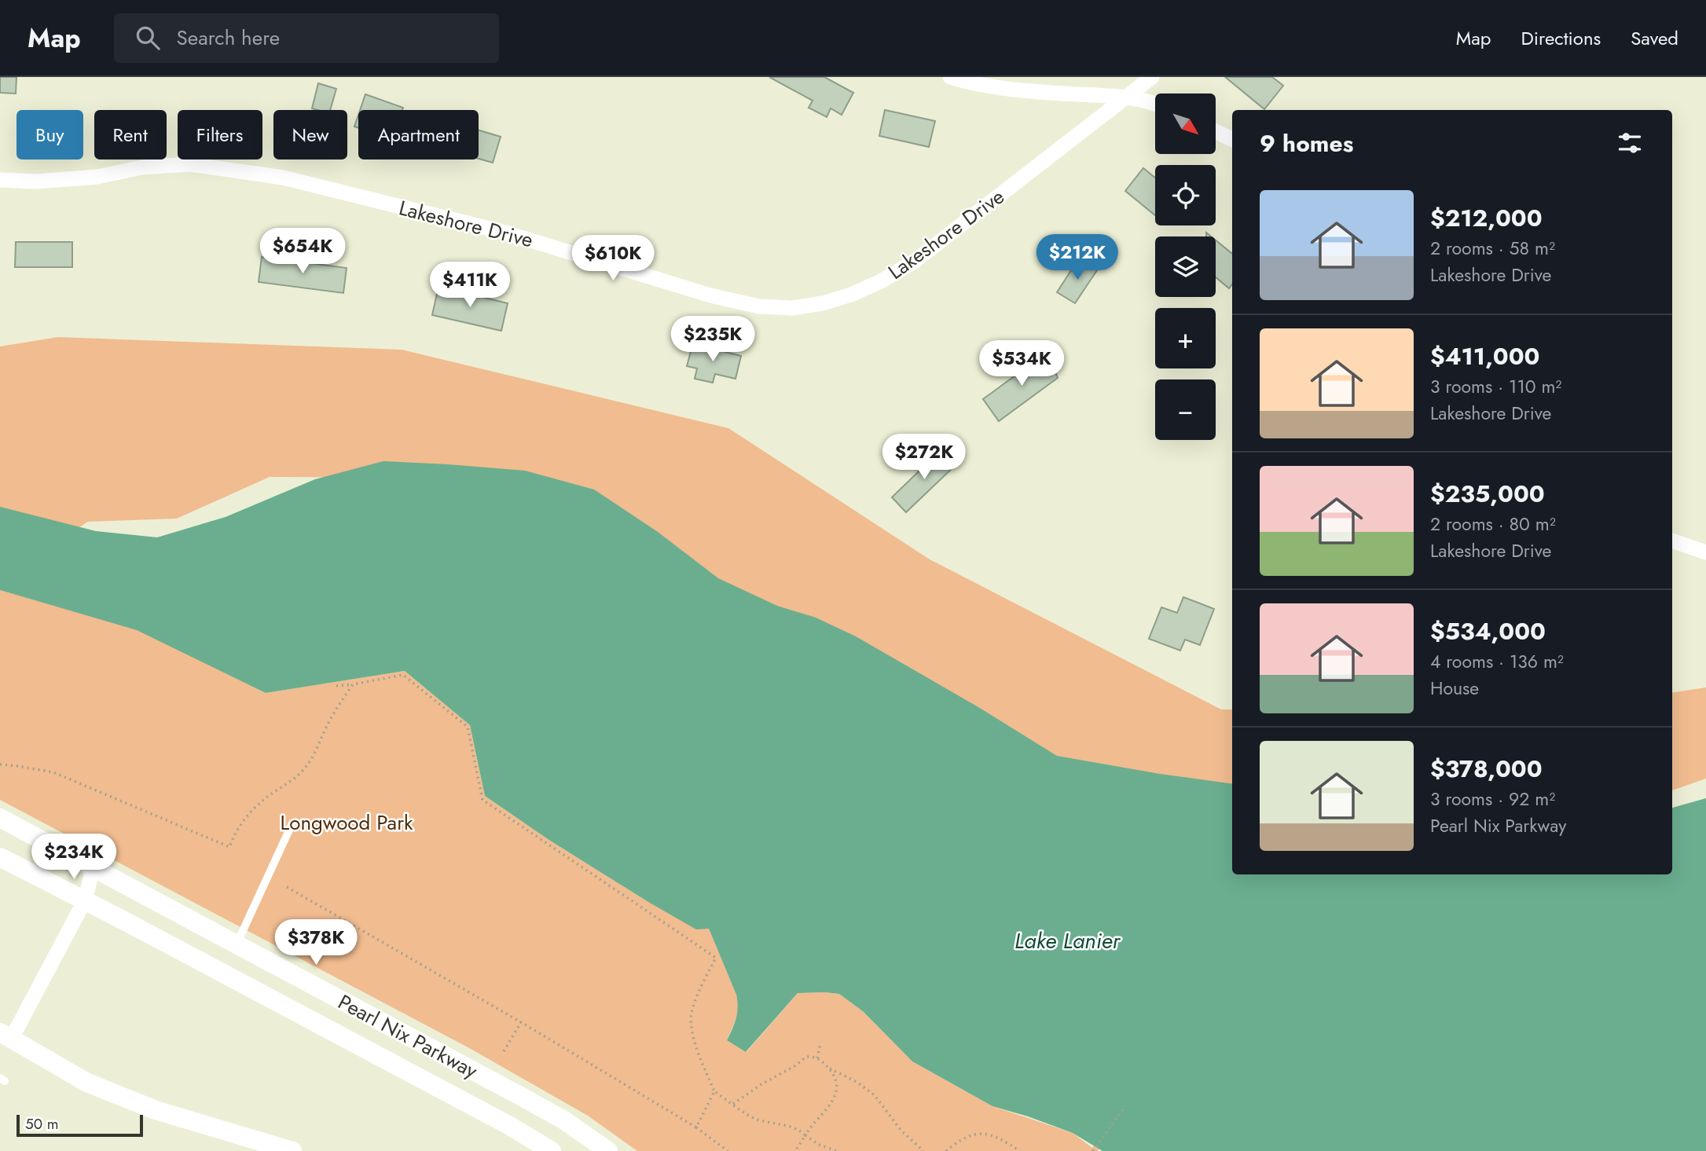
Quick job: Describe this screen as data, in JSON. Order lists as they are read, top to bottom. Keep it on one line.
{"streets":{"street":["Lakeshore Drive","Pearl Nix Parkway"]},"water":["Lake Lanier"],"parks":["Longwood Park"],"scale_bar":"50 m","north":"bottom right","page":{"header":"Map","search":"Search here","nav":["Map","Directions","Saved"],"map_buttons":["+","−"],"chip":["Buy","Rent","Filters","New","Apartment"],"heading":"9 homes","list":[{"name":"$212,000","note":"2 rooms · 58 m² · Lakeshore Drive"},{"name":"$411,000","note":"3 rooms · 110 m² · Lakeshore Drive"},{"name":"$235,000","note":"2 rooms · 80 m² · Lakeshore Drive"},{"name":"$534,000","note":"4 rooms · 136 m² · House"},{"name":"$378,000","note":"3 rooms · 92 m² · Pearl Nix Parkway"}],"price":["$654K","$212K","$610K","$411K","$235K","$534K","$272K","$234K","$378K"],"scale":"50 m"}}
